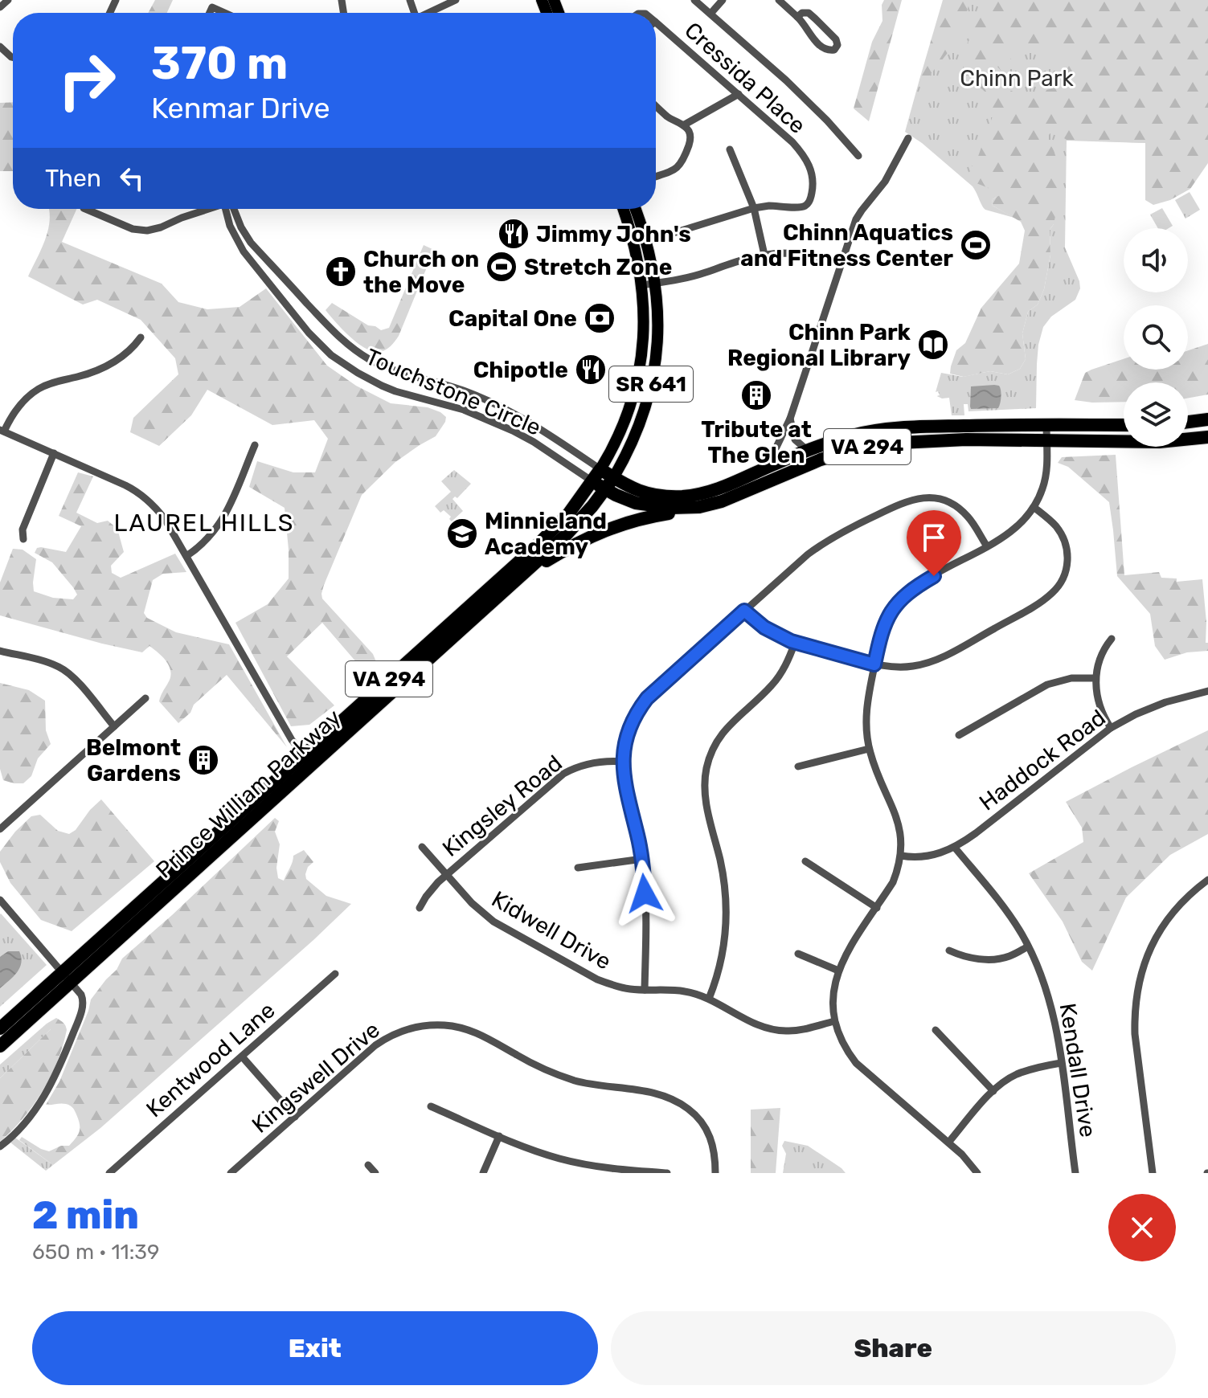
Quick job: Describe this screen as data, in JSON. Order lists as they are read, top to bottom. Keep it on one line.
{"streets":{"highway":["VA 294","Prince William Parkway"],"main road":["SR 641"],"street":["Cressida Place","Touchstone Circle","Haddock Road","Kingsley Road","Kidwell Drive","Kentwood Lane","Kendall Drive","Kingswell Drive"]},"crossings":[["SR 641","Touchstone Circle"],["SR 641","VA 294"],["SR 641","Prince William Parkway"],["Touchstone Circle","VA 294"],["Touchstone Circle","Prince William Parkway"],["VA 294","Prince William Parkway"],["Haddock Road","Kendall Drive"],["Kingsley Road","Kidwell Drive"]],"districts":["LAUREL HILLS"],"parks":["Chinn Park"],"places":{"restaurant":["Jimmy John's","Chipotle"],"sports":["Chinn Aquatics and Fitness Center","Stretch Zone"],"church":["Church on the Move"],"bank":["Capital One"],"library":["Chinn Park Regional Library"],"building":["Tribute at The Glen","Belmont Gardens"],"school or university":["Minnieland Academy"]},"page":{"turn":["370 m","Kenmar Drive"],"then":"Then","heading":["2 min","650 m · 11:39"],"buttons":["Exit","Share"]}}
